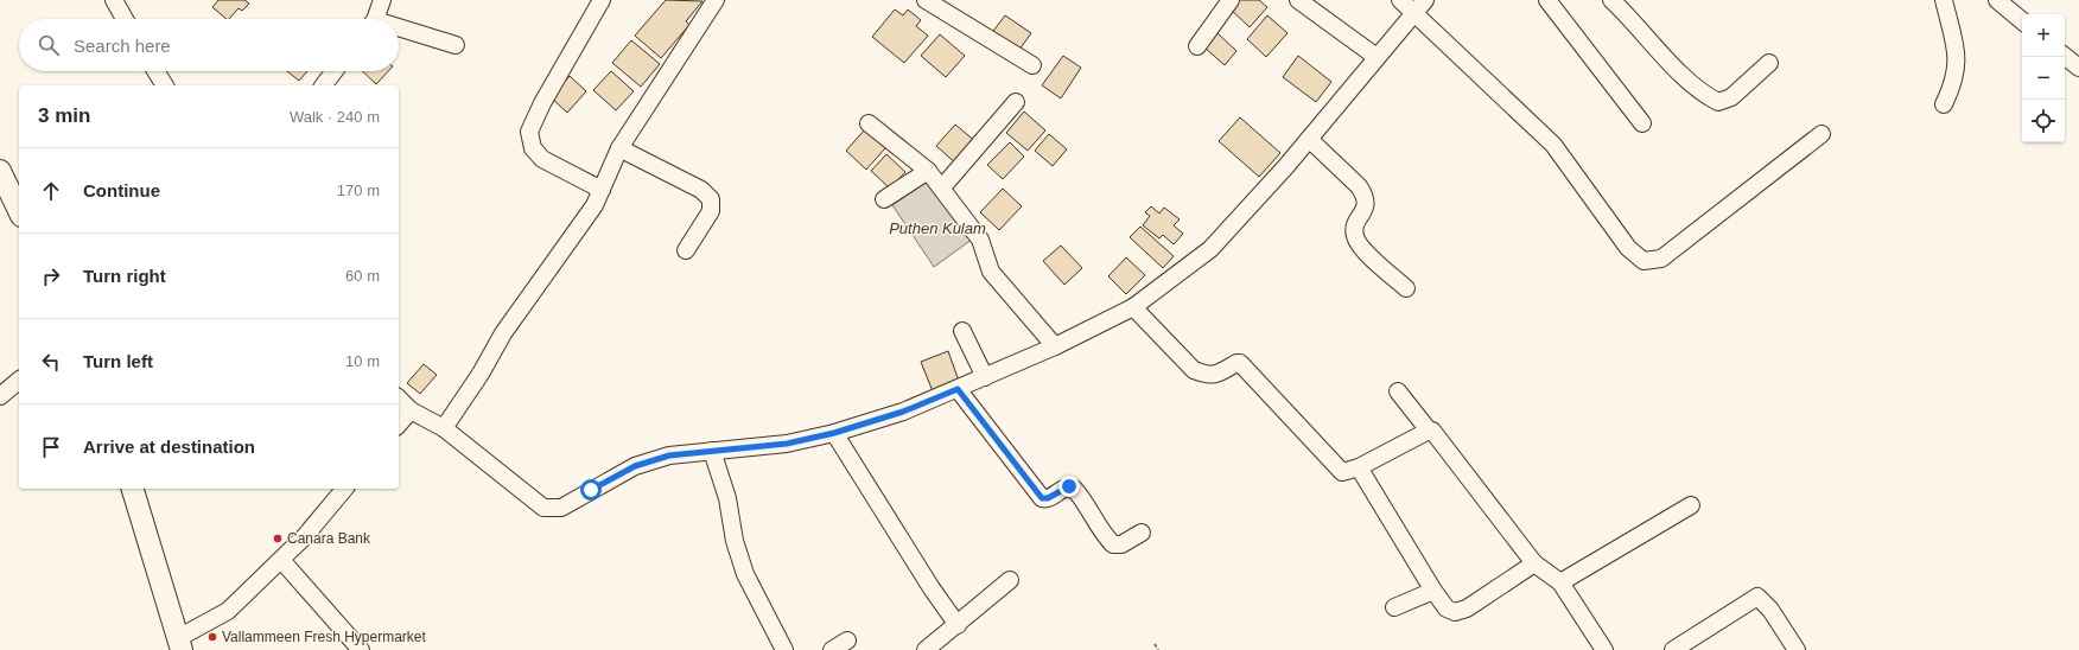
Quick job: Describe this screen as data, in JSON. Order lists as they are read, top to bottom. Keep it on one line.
{"water":["Puthen Kulam"],"places":["Canara Bank","Vallammeen Fresh Hypermarket"],"page":{"map_buttons":["+","−"],"search":"Search here","heading":["3 min","Walk · 240 m"],"list":[["Continue","170 m"],["Turn right","60 m"],["Turn left","10 m"],"Arrive at destination"]}}
